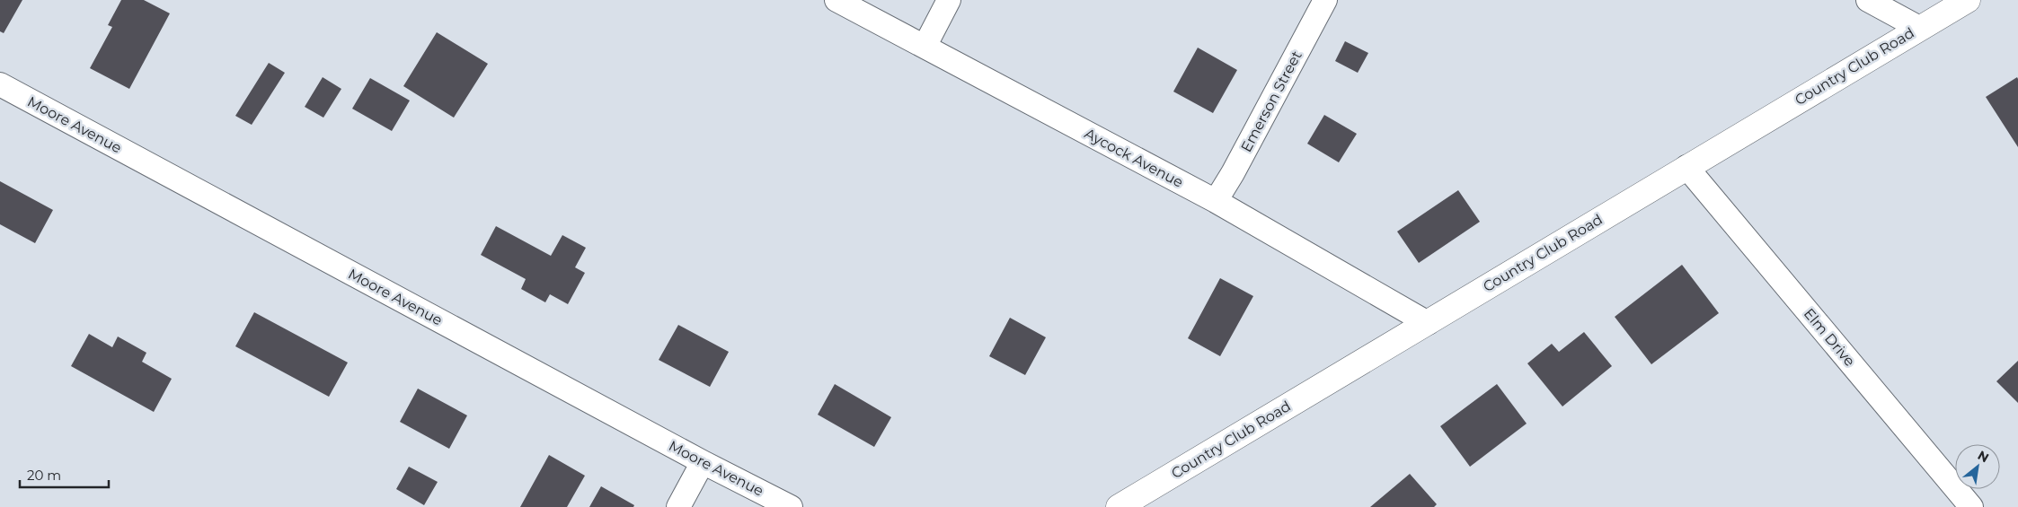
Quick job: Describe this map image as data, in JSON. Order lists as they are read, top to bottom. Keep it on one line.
{"streets":{"street":["Country Club Road","Emerson Street","Moore Avenue","Aycock Avenue","Elm Drive"]},"crossings":[["Country Club Road","Aycock Avenue"],["Country Club Road","Elm Drive"],["Emerson Street","Aycock Avenue"]],"scale_bar":"20 m","north":"top right"}
